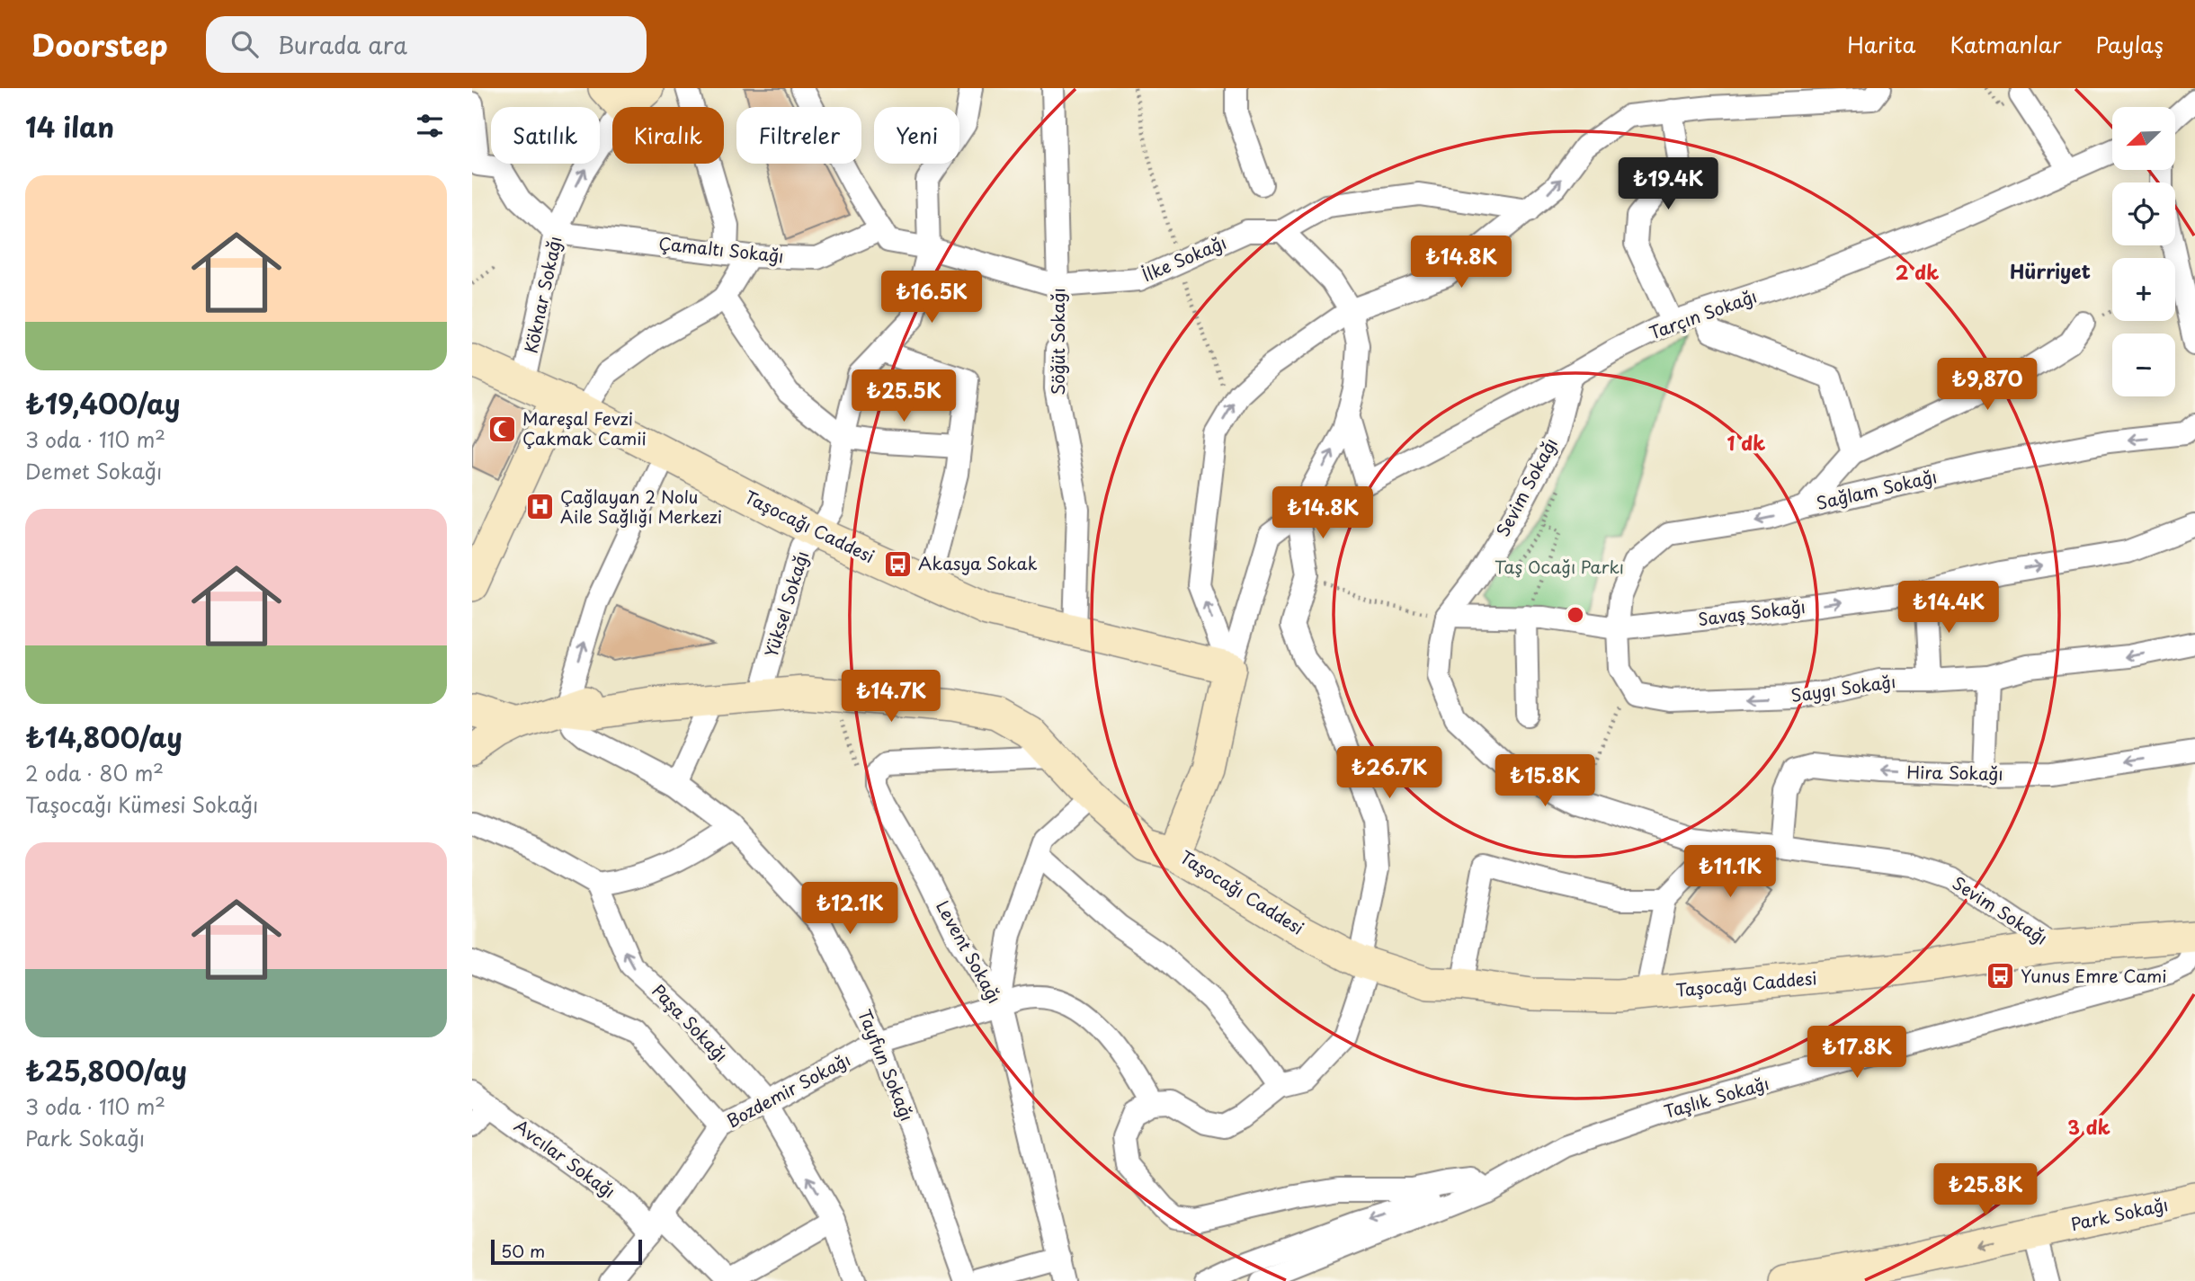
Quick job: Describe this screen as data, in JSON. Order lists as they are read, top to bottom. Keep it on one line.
{"streets":{"main road":["Taşocağı Caddesi","Park Sokağı"],"street":["Çamaltı Sokağı","İlke Sokağı","Köknar Sokağı","Tarçın Sokağı","Söğüt Sokağı","Sevim Sokağı","Sağlam Sokağı","Yüksel Sokağı","Savaş Sokağı","Saygı Sokağı","Hira Sokağı","Levent Sokağı","Paşa Sokağı","Tayfun Sokağı","Bozdemir Sokağı","Taşlık Sokağı","Avcılar Sokağı"]},"crossings":[["Çamaltı Sokağı","İlke Sokağı"],["Çamaltı Sokağı","Köknar Sokağı"],["İlke Sokağı","Söğüt Sokağı"],["İlke Sokağı","Yüksel Sokağı"],["Köknar Sokağı","Taşocağı Caddesi"],["Tarçın Sokağı","Sevim Sokağı"],["Söğüt Sokağı","Taşocağı Caddesi"],["Sevim Sokağı","Taşocağı Caddesi"],["Sevim Sokağı","Savaş Sokağı"],["Sevim Sokağı","Hira Sokağı"],["Sağlam Sokağı","Savaş Sokağı"],["Taşocağı Caddesi","Yüksel Sokağı"],["Levent Sokağı","Bozdemir Sokağı"],["Paşa Sokağı","Bozdemir Sokağı"],["Tayfun Sokağı","Bozdemir Sokağı"],["Bozdemir Sokağı","Avcılar Sokağı"]],"one_way":["Saygı Sokağı","Hira Sokağı","Park Sokağı"],"districts":["Hürriyet"],"parks":["Taş Ocağı Parkı"],"places":{"mosque":["Mareşal Fevzi Çakmak Camii"],"hospital":["Çağlayan 2 Nolu Aile Sağlığı Merkezi"],"bus stop":["Akasya Sokak","Yunus Emre Cami"]},"scale_bar":"50 m","north":"bottom left","page":{"header":"Doorstep","search":"Burada ara","nav":["Harita","Katmanlar","Paylaş"],"heading":"14 ilan","map_buttons":["+","−"],"chip":["Satılık","Kiralık","Filtreler","Yeni"],"price":["₺19.4K","₺14.8K","₺16.5K","₺9,870","₺25.5K","₺14.8K","₺14.4K","₺14.7K","₺26.7K","₺15.8K","₺11.1K","₺12.1K","₺17.8K","₺25.8K"],"list":[{"name":"₺19,400/ay","note":"3 oda · 110 m² · Demet Sokağı"},{"name":"₺14,800/ay","note":"2 oda · 80 m² · Taşocağı Kümesi Sokağı"},{"name":"₺25,800/ay","note":"3 oda · 110 m² · Park Sokağı"}],"scale":"50 m"},"rings":["2 dk","1 dk","3 dk"]}
